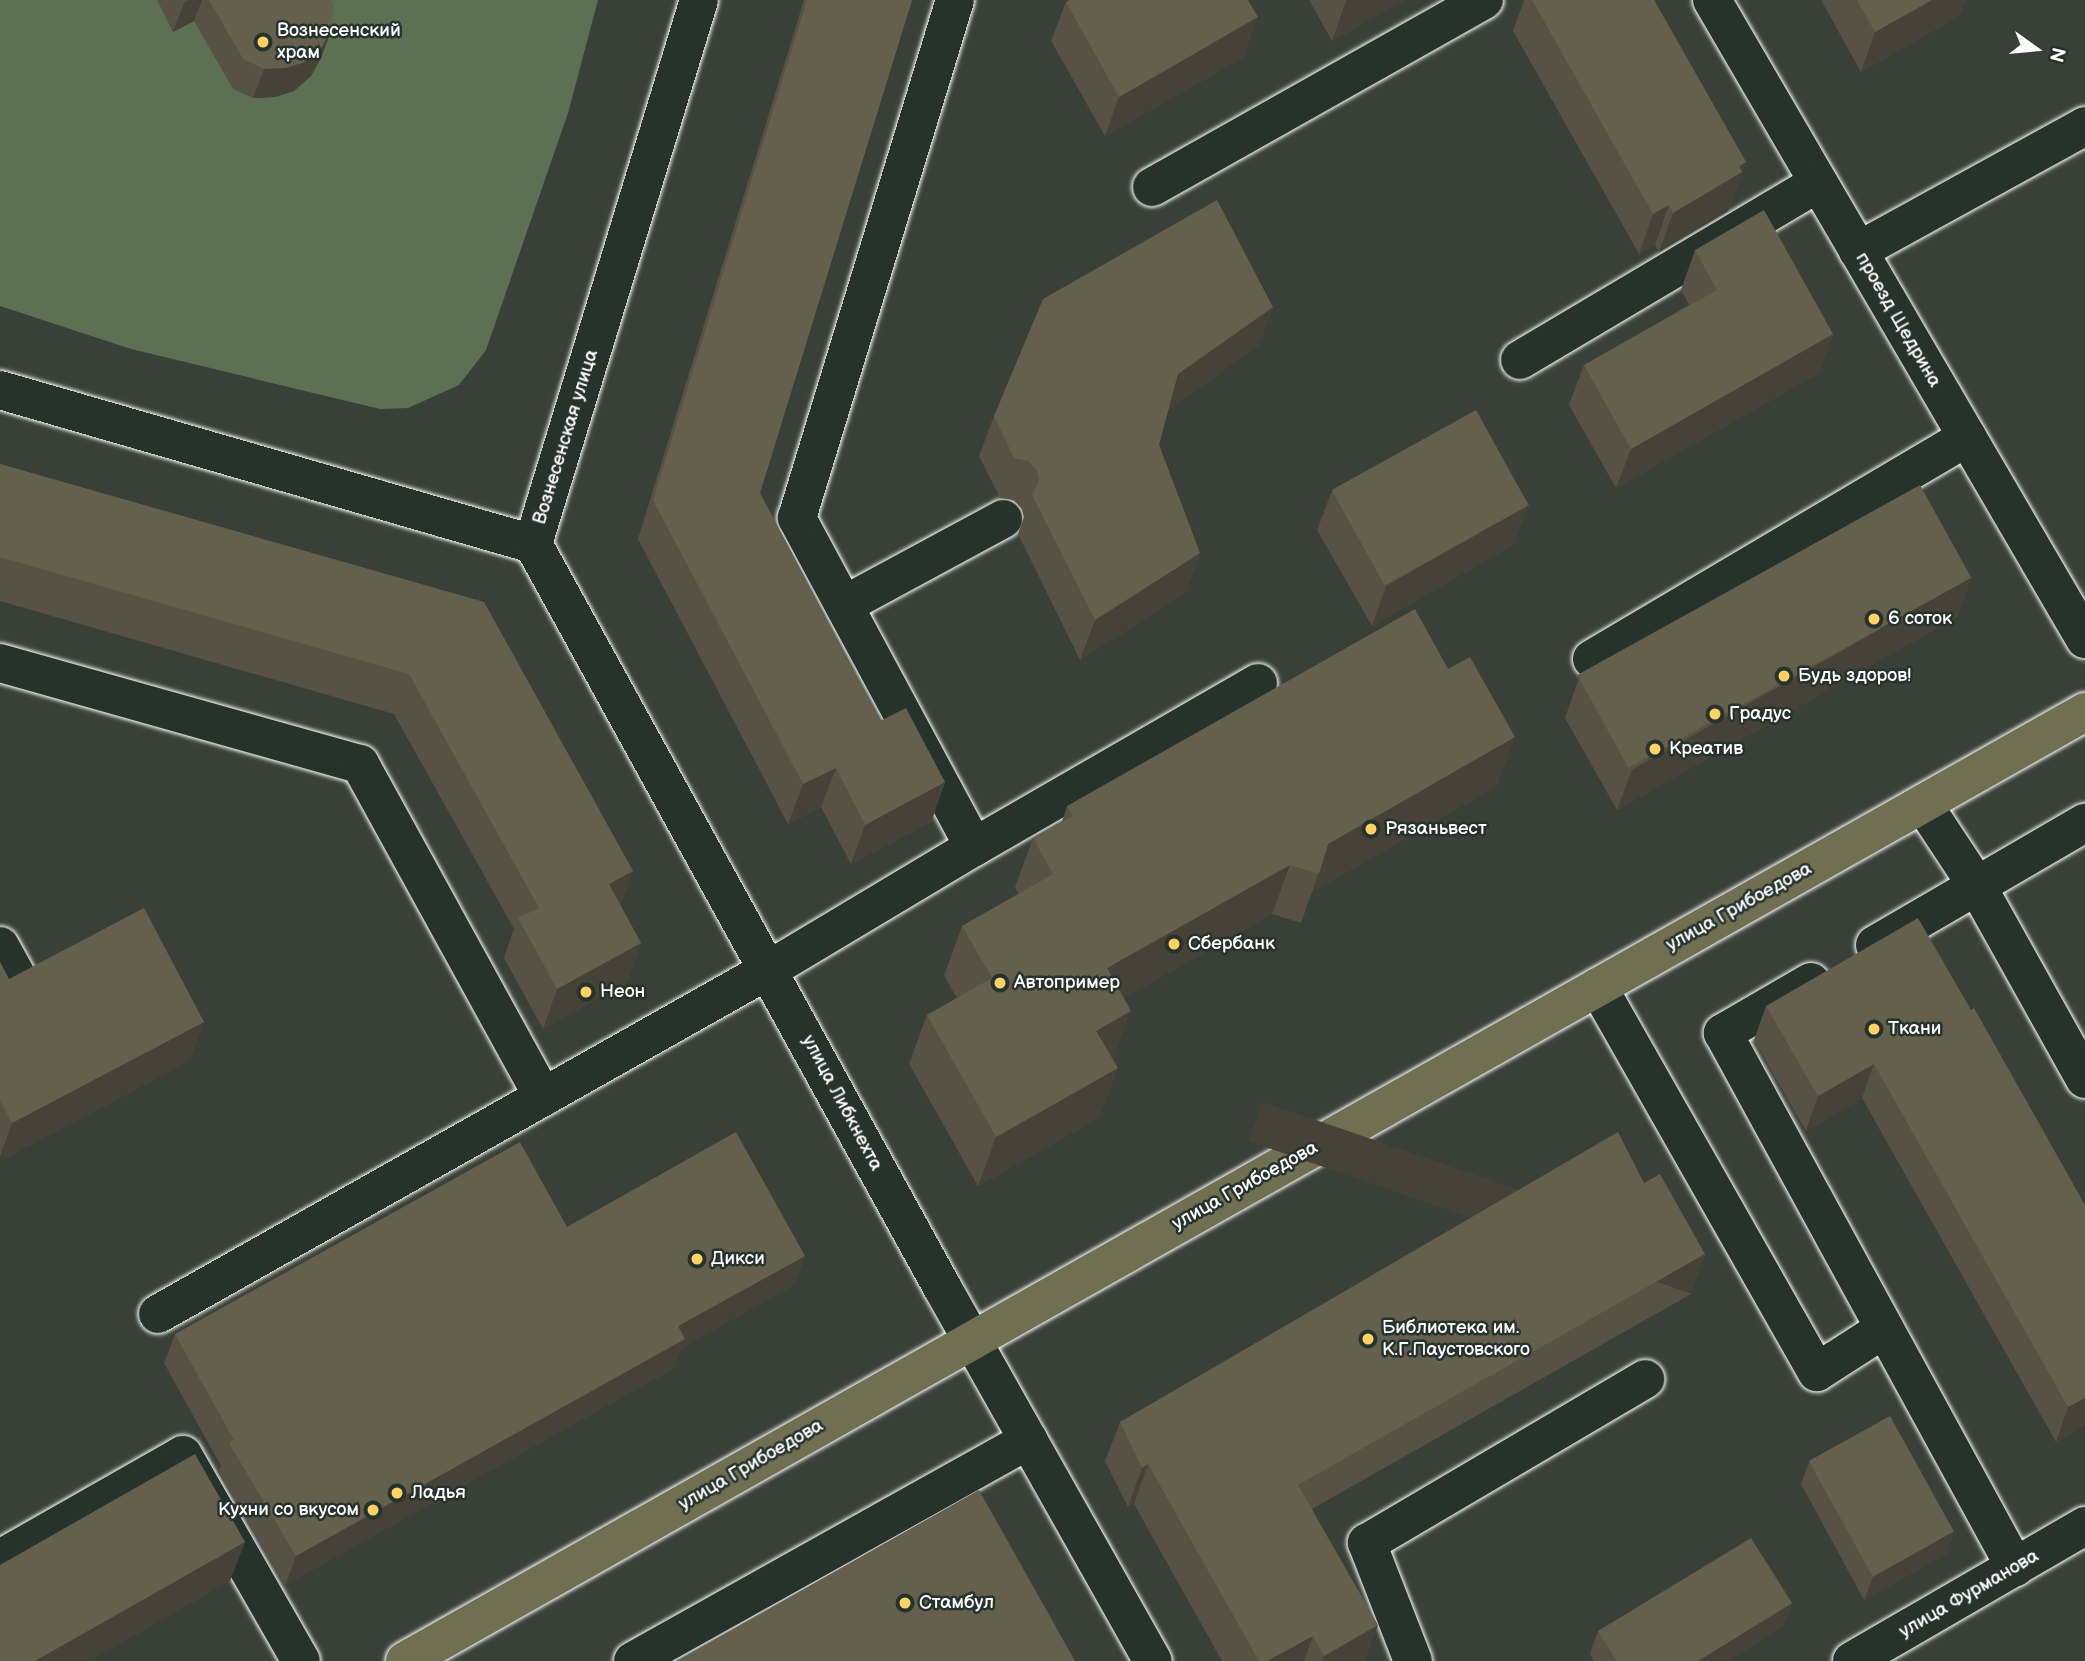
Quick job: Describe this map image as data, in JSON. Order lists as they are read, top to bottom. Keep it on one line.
{"streets":{"main road":["улица Грибоедова"],"street":["проезд Щедрина","Вознесенская улица","улица Либкнехта","улица Фурманова"]},"crossings":[["Вознесенская улица","улица Либкнехта"],["улица Грибоедова","улица Либкнехта"]],"places":["Вознесенский храм","6 соток","Будь здоров!","Градус","Креатив","Рязаньвест","Сбербанк","Автопример","Неон","Ткани","Дикси","Библиотека им. К.Г.Паустовского","Ладья","Кухни со вкусом","Стамбул"],"north":"right"}
